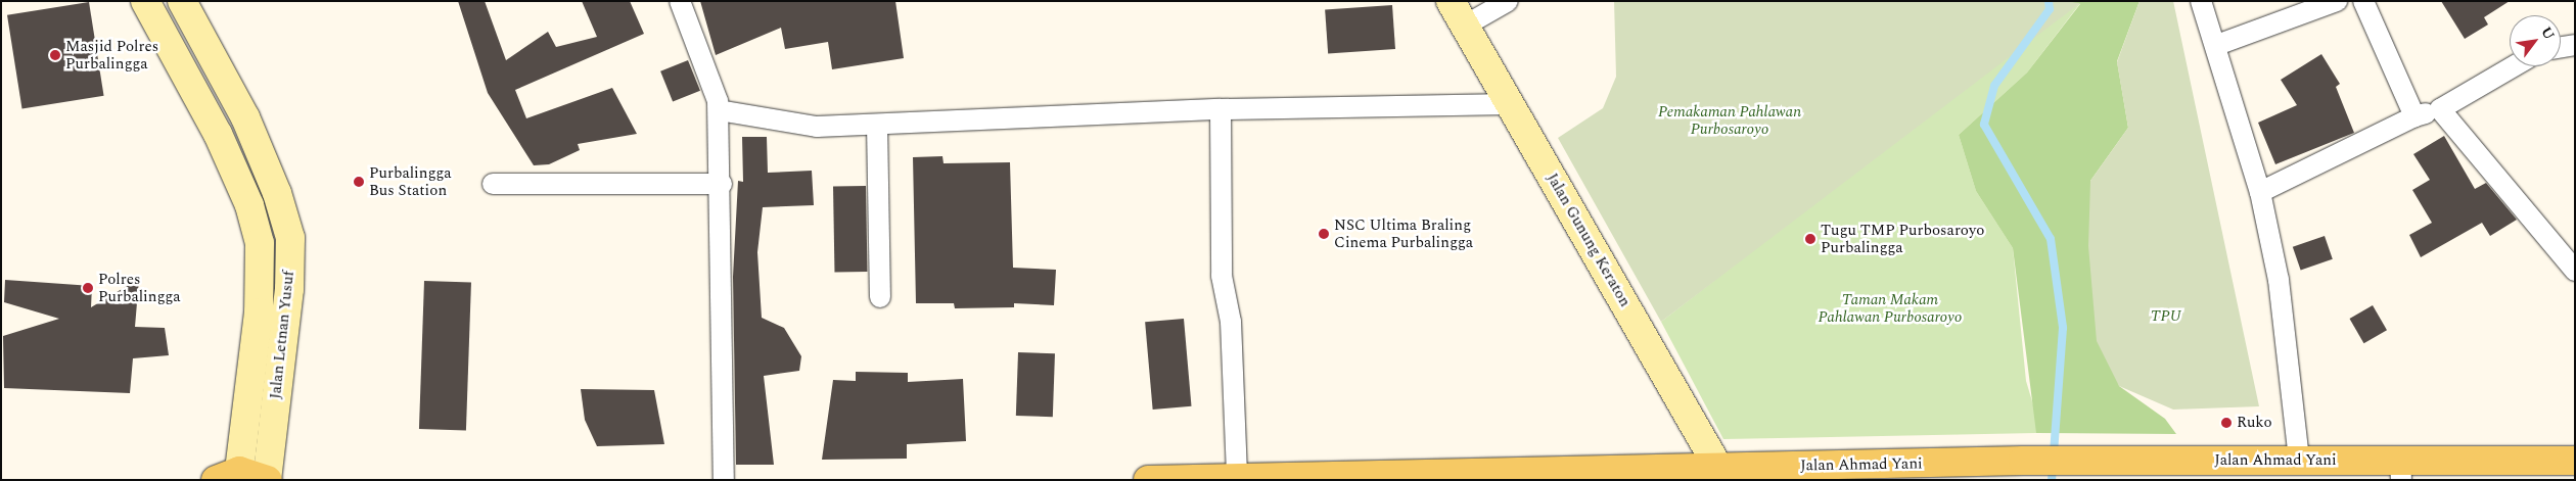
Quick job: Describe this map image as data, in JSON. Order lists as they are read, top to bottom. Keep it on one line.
{"streets":{"main road":["Jalan Ahmad Yani"],"street":["Jalan Gunung Keraton","Jalan Letnan Yusuf"]},"crossings":[["Jalan Gunung Keraton","Jalan Ahmad Yani"]],"parks":["Pemakaman Pahlawan Purbosaroyo","Taman Makam Pahlawan Purbosaroyo","TPU"],"places":["Masjid Polres Purbalingga","Purbalingga Bus Station","NSC Ultima Braling Cinema Purbalingga","Tugu TMP Purbosaroyo Purbalingga","Polres Purbalingga","Ruko"],"north":"top right"}
